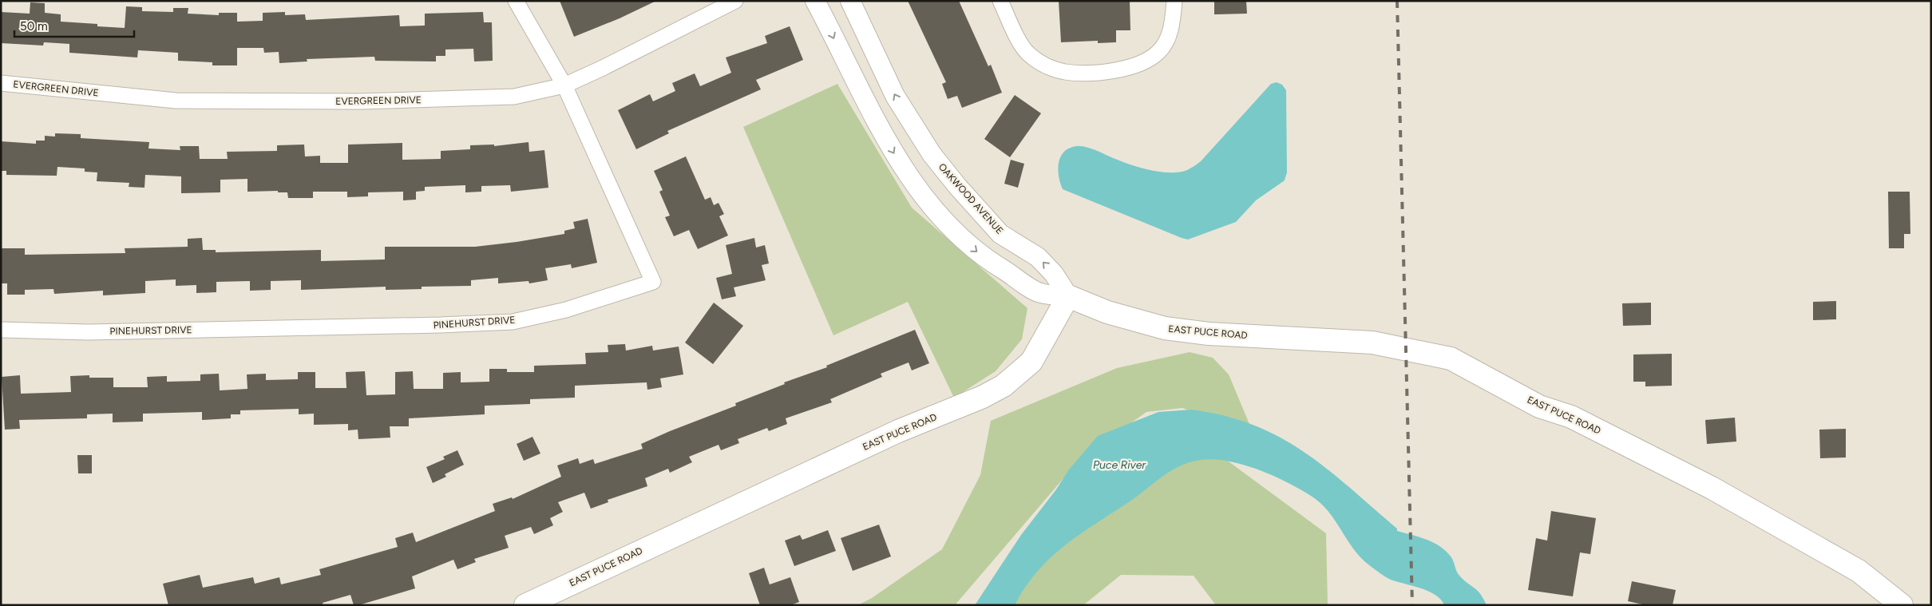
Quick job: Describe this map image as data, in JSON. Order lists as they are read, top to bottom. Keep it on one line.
{"streets":{"main road":["EAST PUCE ROAD"],"street":["EVERGREEN DRIVE","OAKWOOD AVENUE","PINEHURST DRIVE"]},"crossings":[["EVERGREEN DRIVE","PINEHURST DRIVE"],["OAKWOOD AVENUE","EAST PUCE ROAD"]],"water":["Puce River"],"scale_bar":"50 m"}
